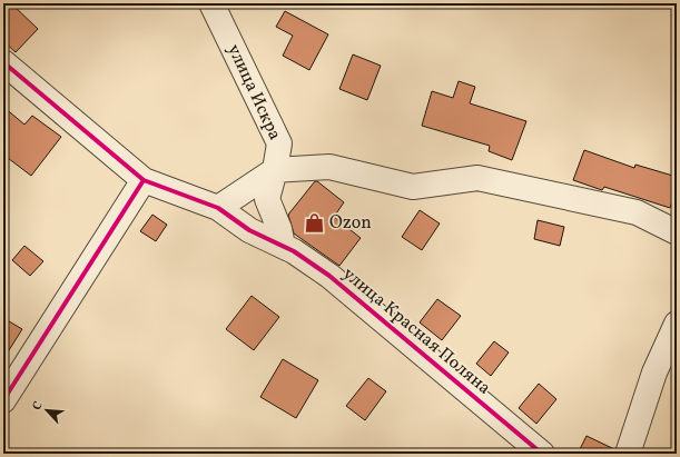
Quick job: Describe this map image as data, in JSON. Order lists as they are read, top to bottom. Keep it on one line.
{"streets":{"street":["улица Искра","улица Красная Поляна"]},"crossings":[["улица Искра","улица Красная Поляна"]],"places":{"shop":["Ozon"]},"north":"top left"}
